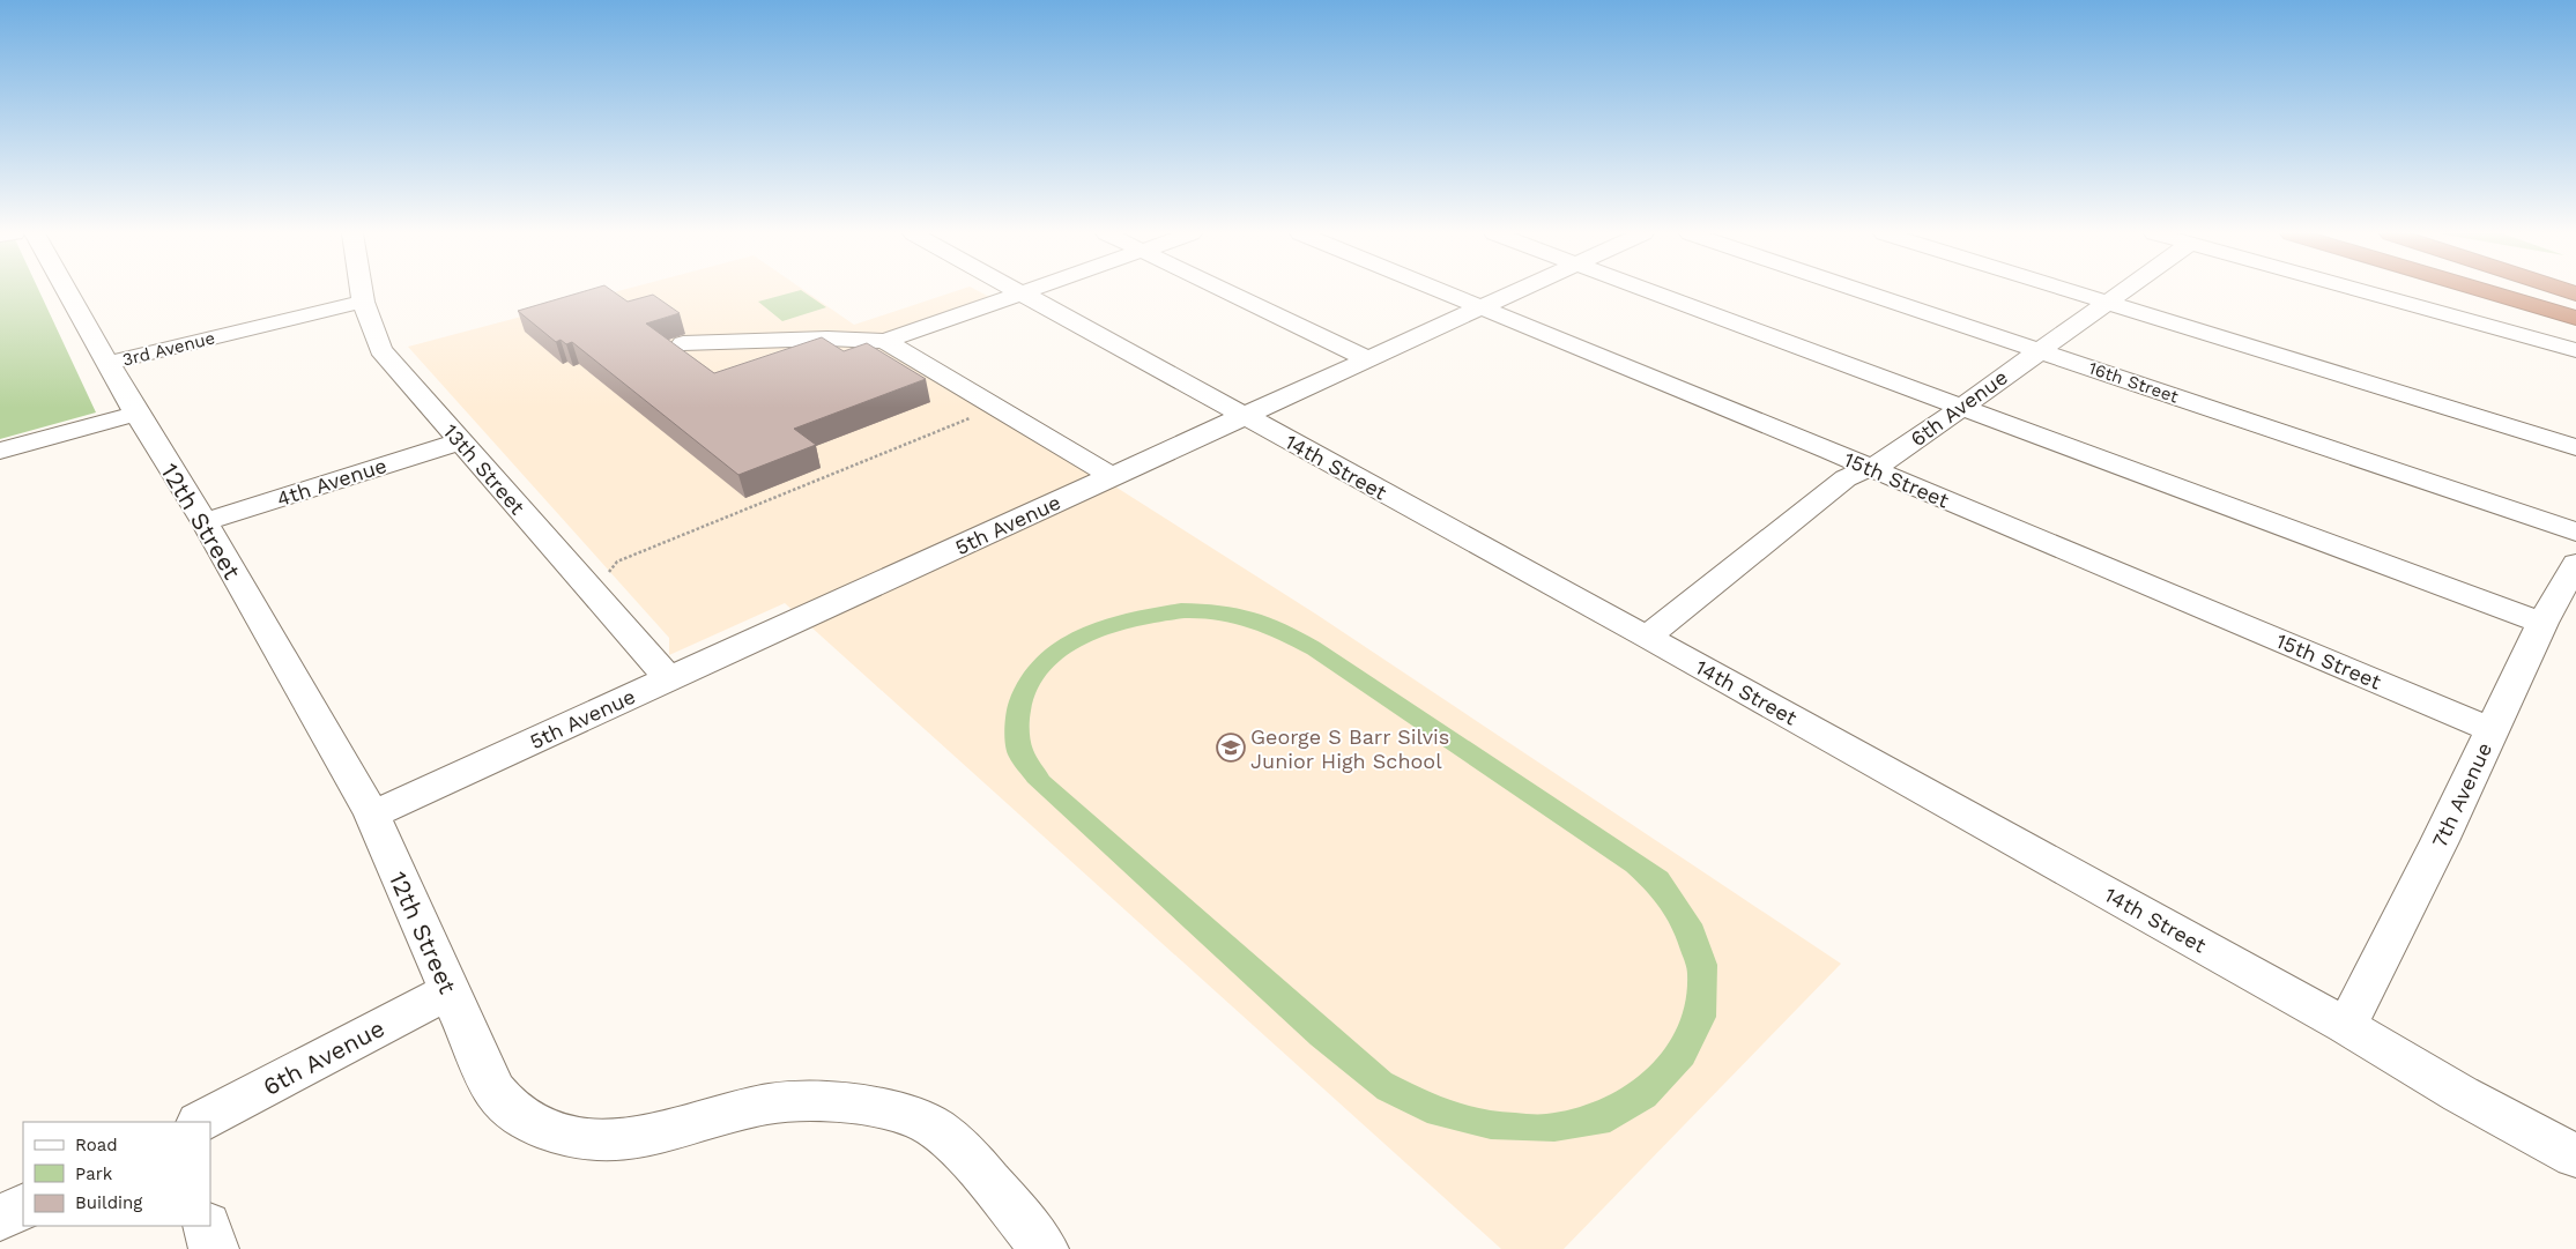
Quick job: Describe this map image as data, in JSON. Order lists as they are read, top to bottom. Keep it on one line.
{"streets":{"street":["3rd Avenue","16th Street","6th Avenue","14th Street","13th Street","15th Street","4th Avenue","12th Street","5th Avenue","7th Avenue"]},"crossings":[["3rd Avenue","13th Street"],["3rd Avenue","12th Street"],["16th Street","6th Avenue"],["6th Avenue","14th Street"],["6th Avenue","15th Street"],["6th Avenue","12th Street"],["14th Street","5th Avenue"],["14th Street","7th Avenue"],["13th Street","4th Avenue"],["13th Street","5th Avenue"],["15th Street","5th Avenue"],["15th Street","7th Avenue"],["4th Avenue","12th Street"],["12th Street","5th Avenue"]],"places":{"school or university":["George S Barr Silvis Junior High School"]},"legend":["Road","Park","Building"]}
